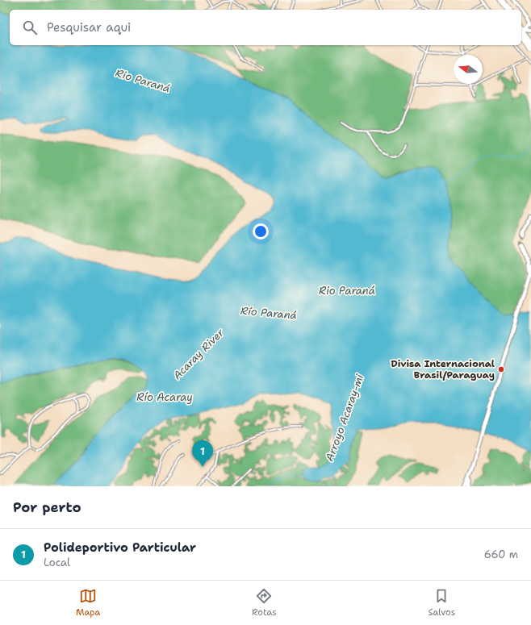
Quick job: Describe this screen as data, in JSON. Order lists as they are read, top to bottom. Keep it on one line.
{"water":["Rio Paraná","Río Paraná","Acaray River","Río Acaray","Arroyo Acaray-mi"],"places":["Divisa Internacional Brasil/Paraguay"],"north":"left","page":{"search":"Pesquisar aqui","pins":"1","heading":"Por perto","list":[{"mark":"1","name":"Polideportivo Particular","note":"Local","value":"660 m"}],"nav":["Mapa","Rotas","Salvos"]}}
